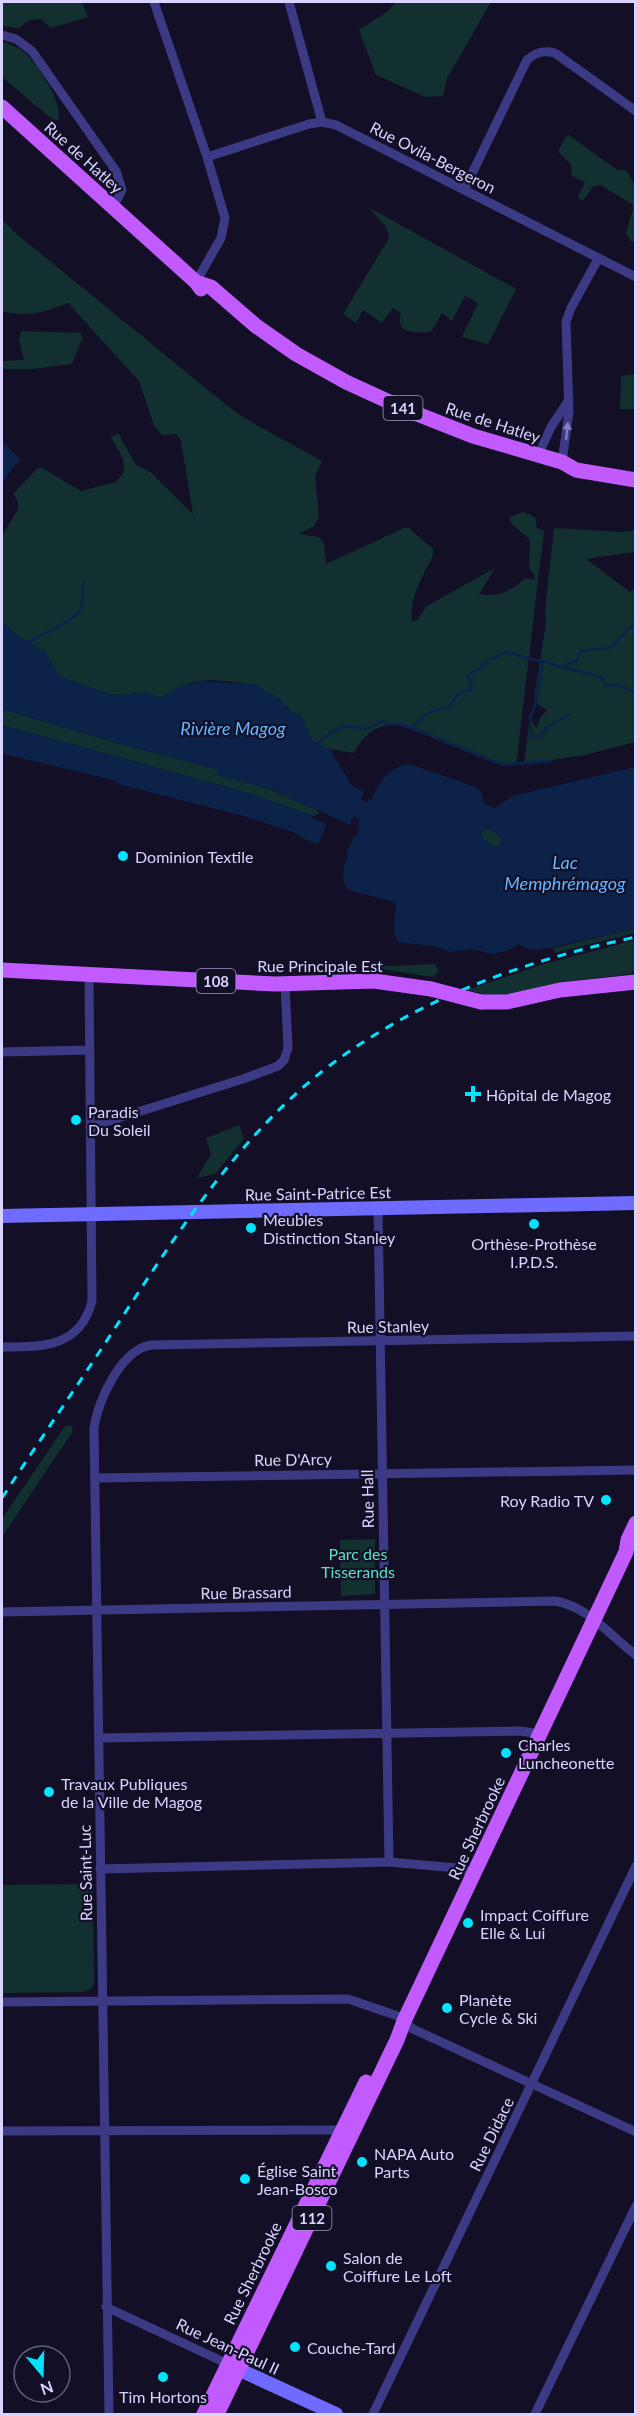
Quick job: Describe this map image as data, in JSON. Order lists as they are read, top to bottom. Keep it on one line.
{"streets":{"main road":["Rue de Hatley","141","Rue Principale Est","108","Rue Sherbrooke","112"],"street":["Rue Ovila-Bergeron","Rue Saint-Patrice Est","Rue Stanley","Rue D'Arcy","Rue Hall","Rue Brassard","Rue Saint-Luc","Rue Didace","Rue Jean-Paul II"]},"crossings":[["Rue Saint-Patrice Est","Rue Hall"],["Rue Stanley","Rue Hall"],["Rue Stanley","Rue Saint-Luc"],["Rue D'Arcy","Rue Hall"],["Rue D'Arcy","Rue Saint-Luc"],["Rue Hall","Rue Brassard"],["Rue Brassard","Rue Sherbrooke"],["Rue Brassard","Rue Saint-Luc"],["Rue Sherbrooke","Rue Jean-Paul II"],["Rue Saint-Luc","Rue Jean-Paul II"]],"water":["Rivière Magog","Lac Memphrémagog"],"parks":["Parc des Tisserands"],"places":{"other":["Dominion Textile","Paradis Du Soleil","Orthèse-Prothèse I.P.D.S.","Meubles Distinction Stanley","Roy Radio TV","Charles Luncheonette","Travaux Publiques de la Ville de Magog","Impact Coiffure Elle & Lui","Planète Cycle & Ski","NAPA Auto Parts","Église Saint Jean-Bosco","Salon de Coiffure Le Loft","Couche-Tard","Tim Hortons"],"health":["Hôpital de Magog"]},"north":"bottom"}
